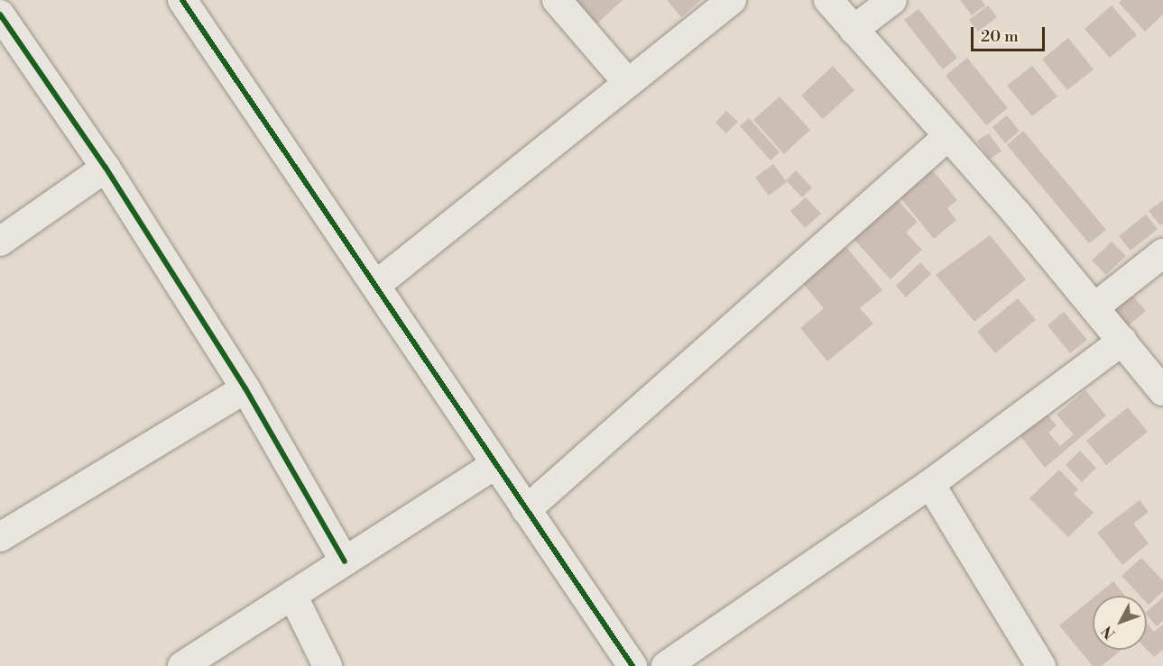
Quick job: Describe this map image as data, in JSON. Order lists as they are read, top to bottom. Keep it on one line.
{"scale_bar":"20 m","north":"bottom left"}
